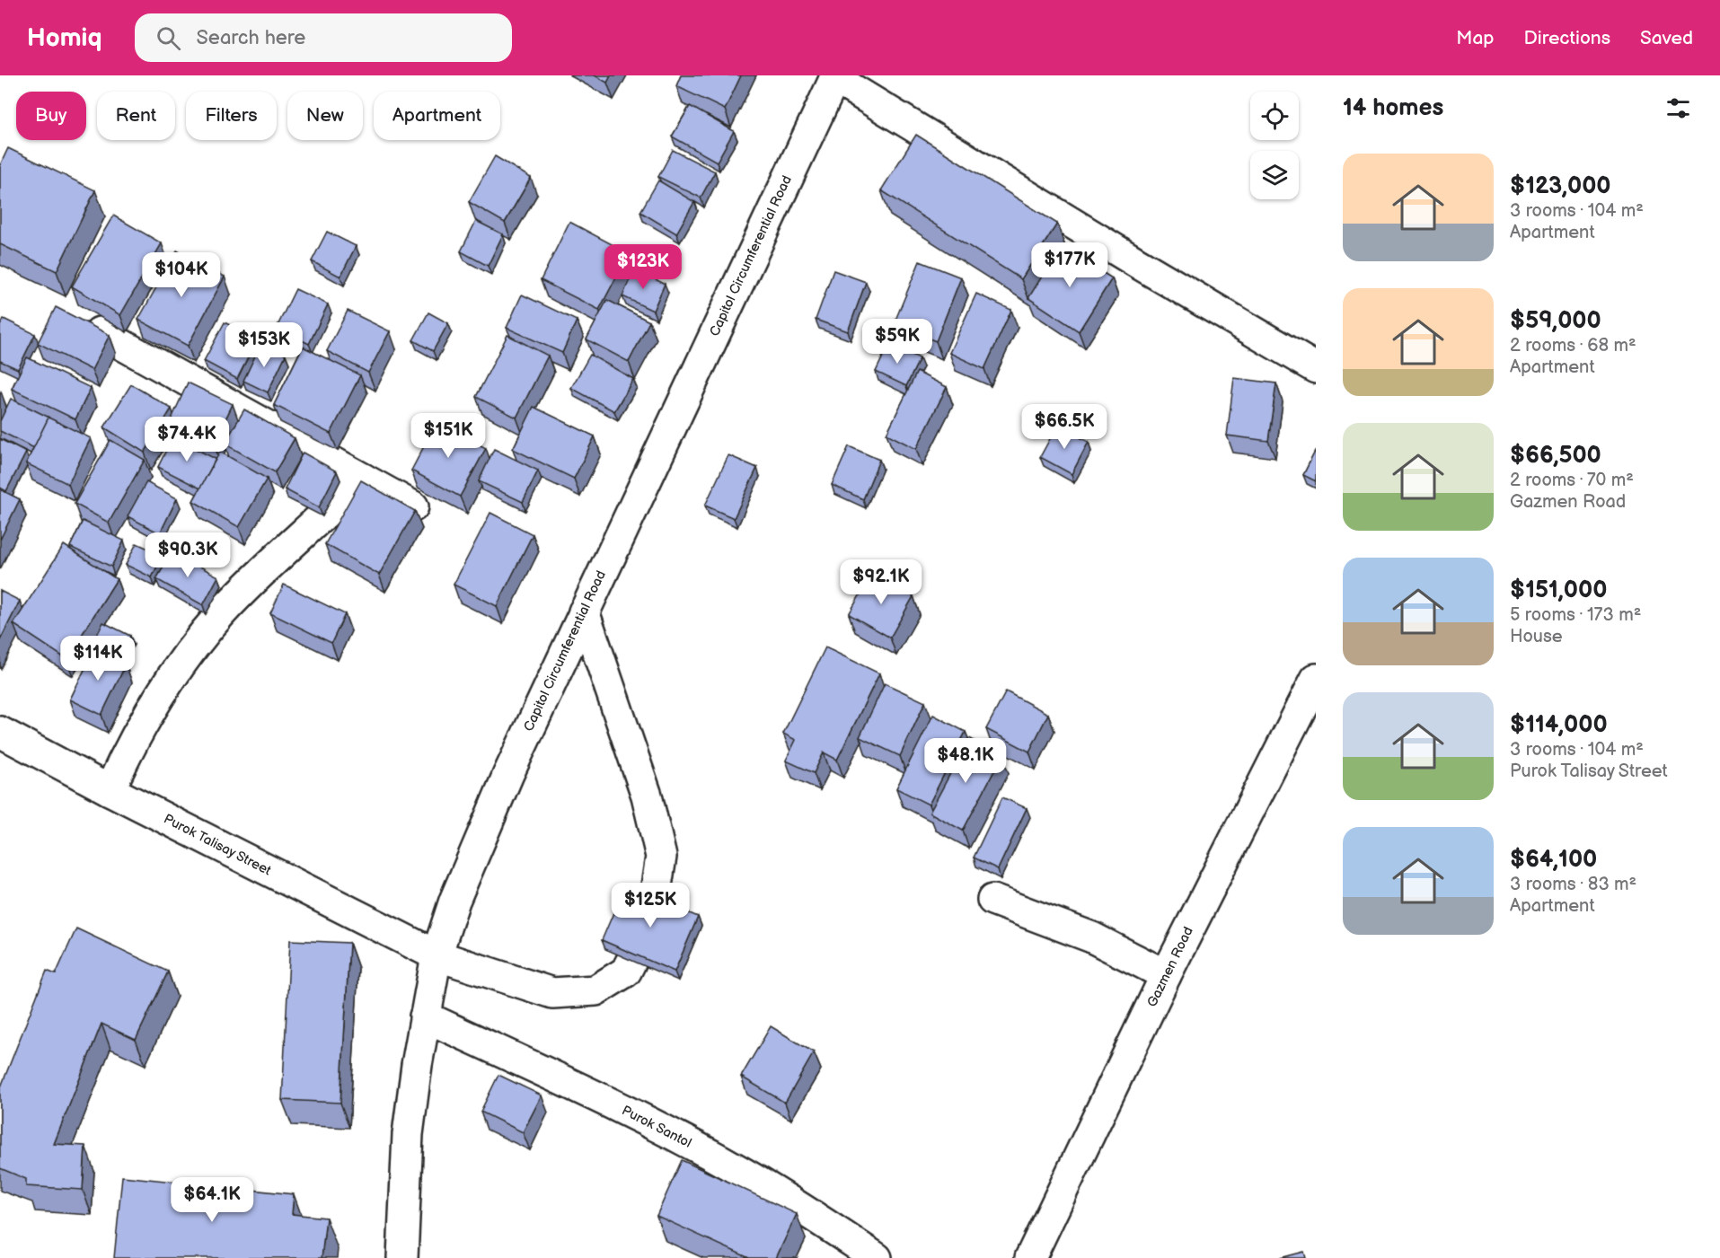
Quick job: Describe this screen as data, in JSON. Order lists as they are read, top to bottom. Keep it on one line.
{"streets":{"street":["Capitol Circumferential Road","Purok Talisay Street","Gazmen Road","Purok Santol"]},"crossings":[["Capitol Circumferential Road","Purok Talisay Street"],["Capitol Circumferential Road","Purok Santol"]],"page":{"header":"Homiq","search":"Search here","nav":["Map","Directions","Saved"],"heading":"14 homes","chip":["Buy","Rent","Filters","New","Apartment"],"list":[{"name":"$123,000","note":"3 rooms · 104 m² · Apartment"},{"name":"$59,000","note":"2 rooms · 68 m² · Apartment"},{"name":"$66,500","note":"2 rooms · 70 m² · Gazmen Road"},{"name":"$151,000","note":"5 rooms · 173 m² · House"},{"name":"$114,000","note":"3 rooms · 104 m² · Purok Talisay Street"},{"name":"$64,100","note":"3 rooms · 83 m² · Apartment"}],"price":["$177K","$123K","$104K","$59K","$153K","$66.5K","$151K","$74.4K","$90.3K","$92.1K","$114K","$48.1K","$125K","$64.1K"]}}
